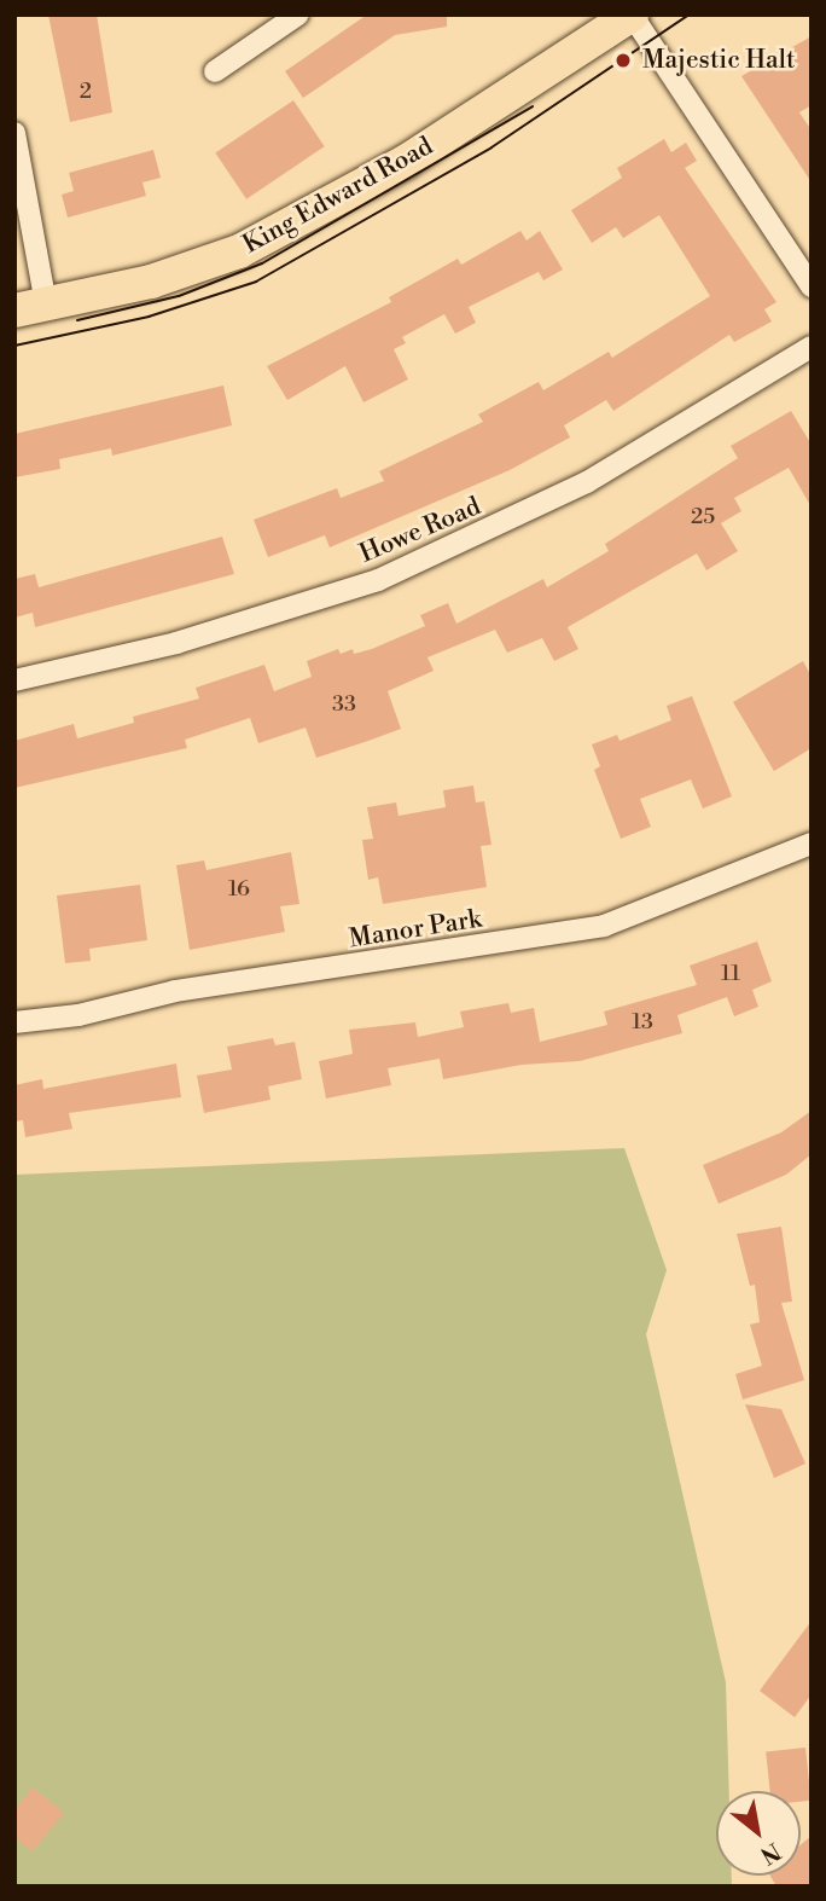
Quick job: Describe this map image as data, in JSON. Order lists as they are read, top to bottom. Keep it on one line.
{"streets":{"main road":["King Edward Road"],"street":["Howe Road","Manor Park"]},"places":["Majestic Halt"],"house_numbers":["2","25","33","16","11","13"],"north":"bottom right"}
